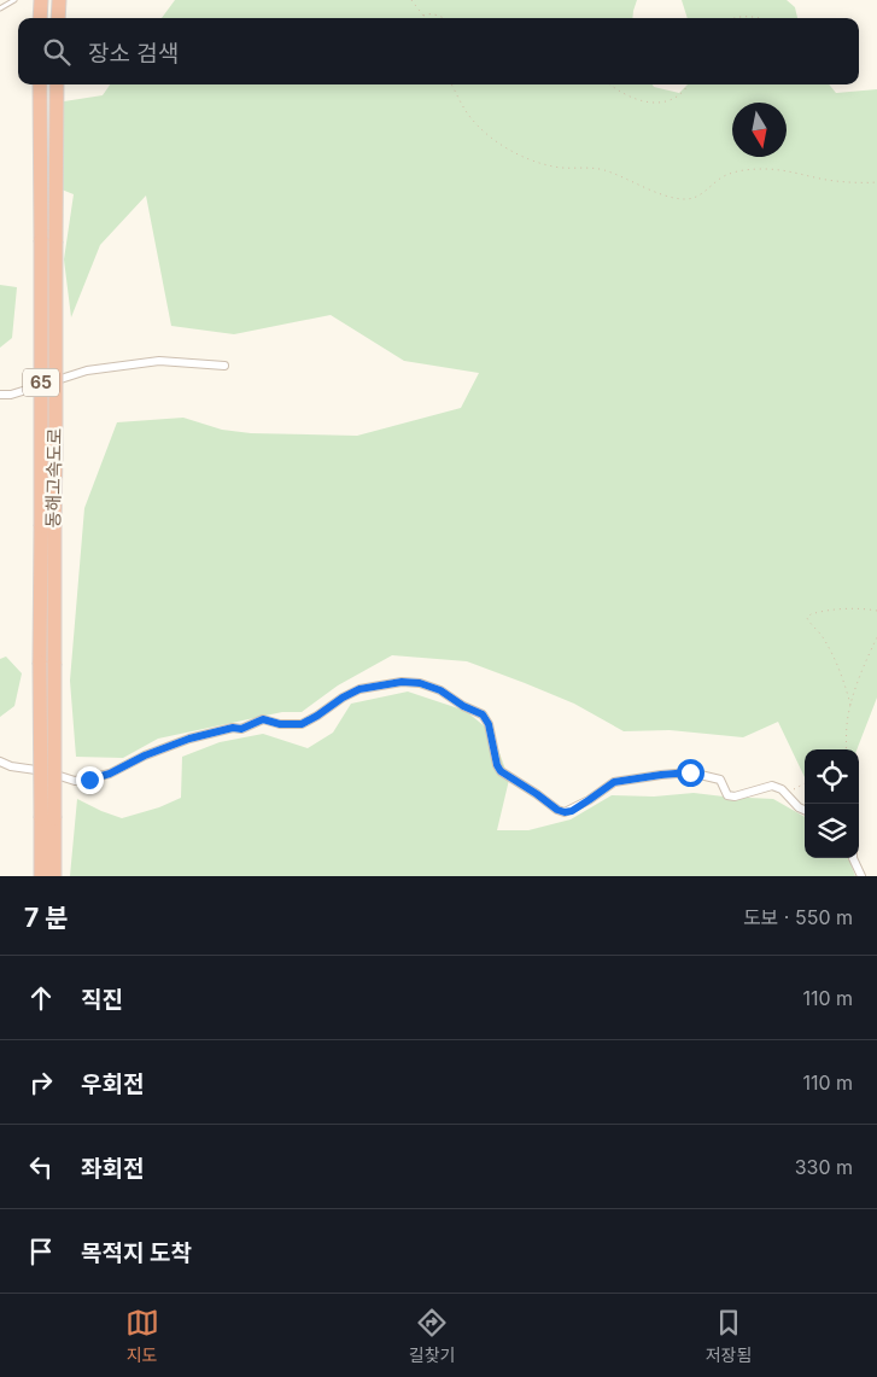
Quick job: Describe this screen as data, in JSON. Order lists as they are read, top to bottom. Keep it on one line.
{"streets":{"highway":["65","동해고속도로"]},"north":"bottom","page":{"search":"장소 검색","heading":["7 분","도보 · 550 m"],"list":[["직진","110 m"],["우회전","110 m"],["좌회전","330 m"],"목적지 도착"],"nav":["지도","길찾기","저장됨"]}}
